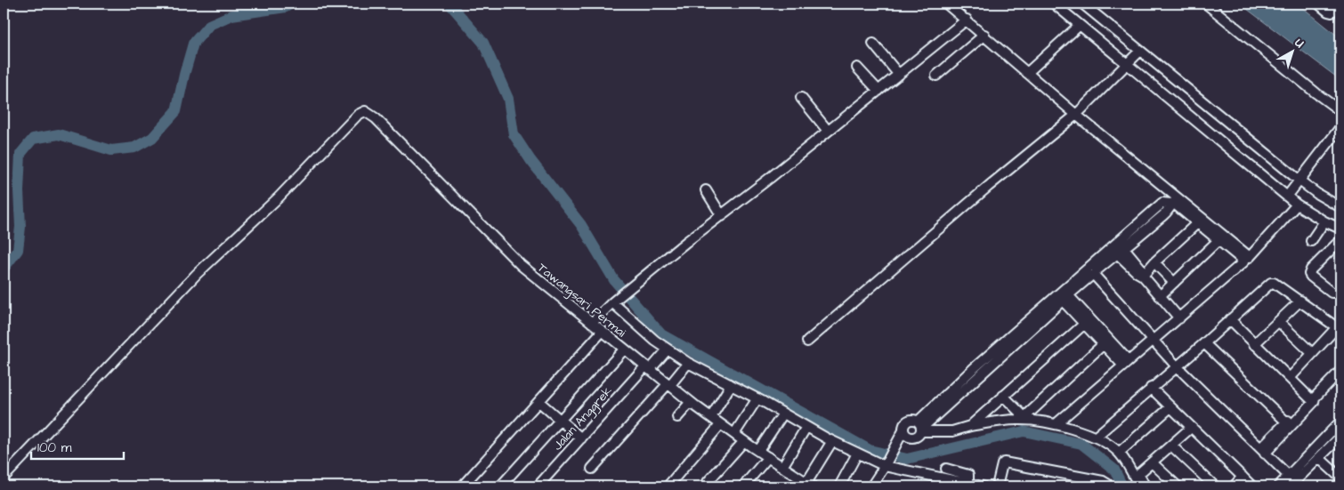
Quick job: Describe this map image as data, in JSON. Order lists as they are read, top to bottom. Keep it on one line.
{"streets":{"street":["Tawangsari Permai","Jalan Anggrek"]},"crossings":[["Tawangsari Permai","Jalan Anggrek"]],"scale_bar":"100 m","north":"top right"}
